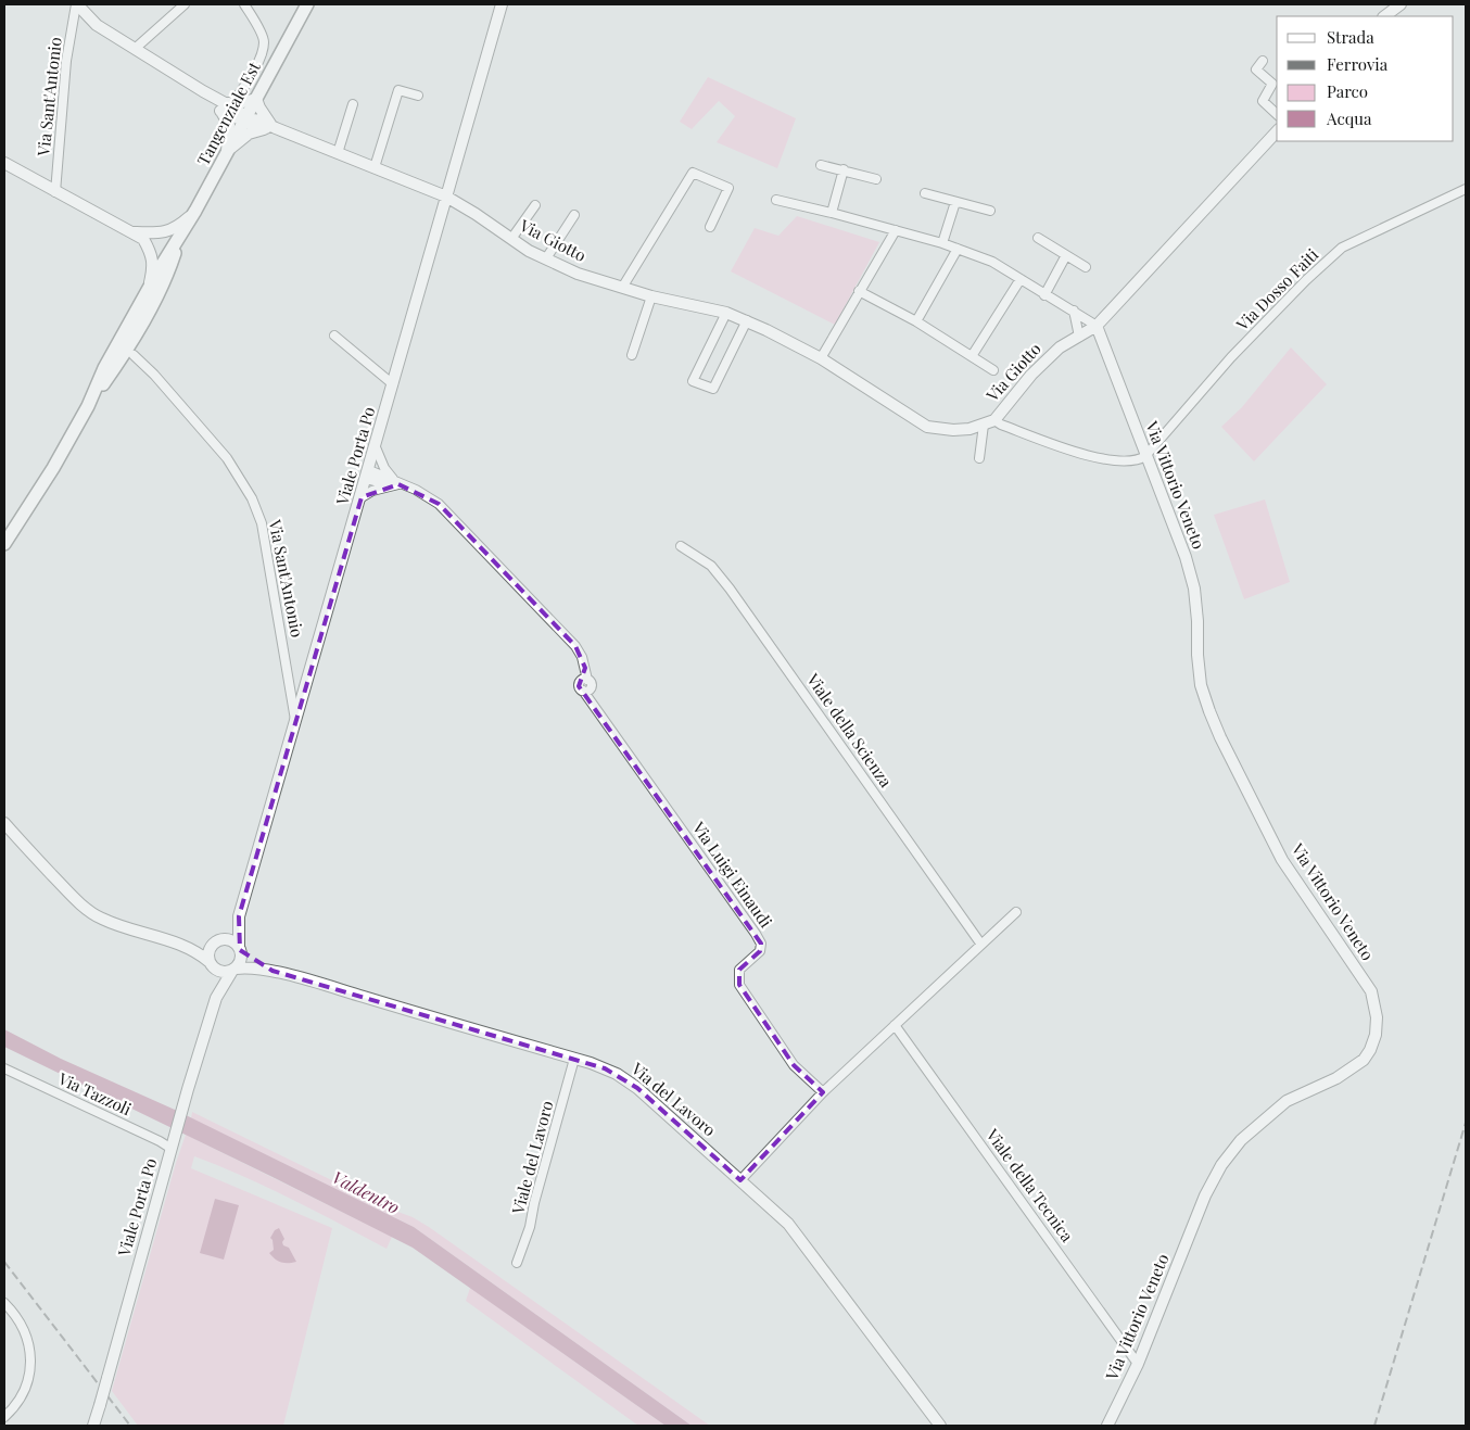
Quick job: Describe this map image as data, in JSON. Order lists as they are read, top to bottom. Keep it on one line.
{"streets":{"main road":["Tangenziale Est"],"street":["Via Sant'Antonio","Via Giotto","Via Dosso Faiti","Viale Porta Po","Via Vittorio Veneto","Viale della Scienza","Via Luigi Einaudi","Via Tazzoli","Via del Lavoro","Viale del Lavoro","Viale della Tecnica"]},"crossings":[["Via Sant'Antonio","Viale Porta Po"],["Tangenziale Est","Via Giotto"],["Via Giotto","Viale Porta Po"],["Via Giotto","Via Vittorio Veneto"],["Via Dosso Faiti","Via Vittorio Veneto"],["Viale Porta Po","Via Tazzoli"],["Via Vittorio Veneto","Viale della Tecnica"],["Via del Lavoro","Viale del Lavoro"]],"water":["Valdentro"],"legend":["Strada","Ferrovia","Parco","Acqua"]}
